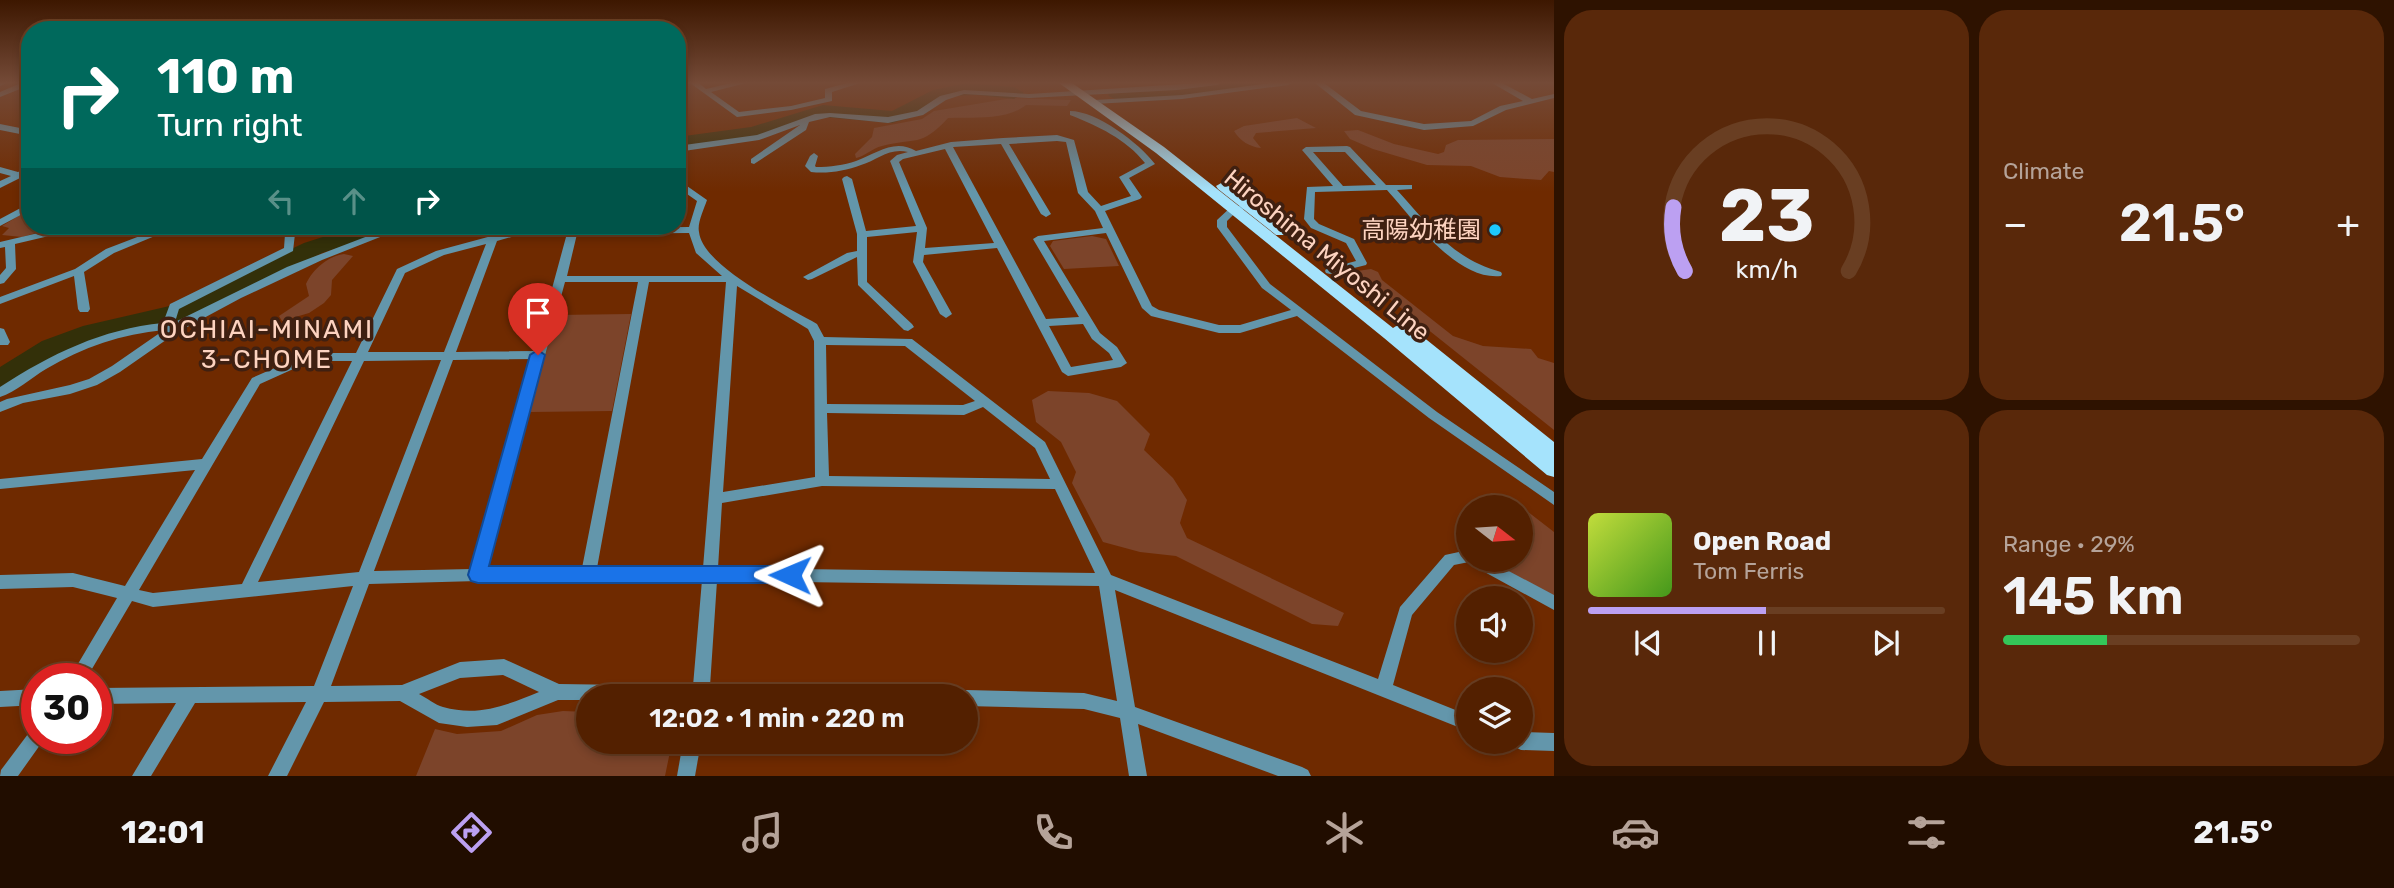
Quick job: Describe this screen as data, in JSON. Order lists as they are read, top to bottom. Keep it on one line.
{"streets":{"main road":["Hiroshima Miyoshi Line"]},"districts":["OCHIAI-MINAMI 3-CHOME"],"places":["高陽幼稚園"],"north":"right","page":{"tile":["Climate",["Range · 29%","145 km"]],"turn":["110 m","Turn right"],"heat":["−","21.5°","+"],"song":["Open Road","Tom Ferris"],"limit":"30","trip":"12:02 · 1 min · 220 m","tabs":["12:01","21.5°"],"gauge":["23","km/h"]}}
